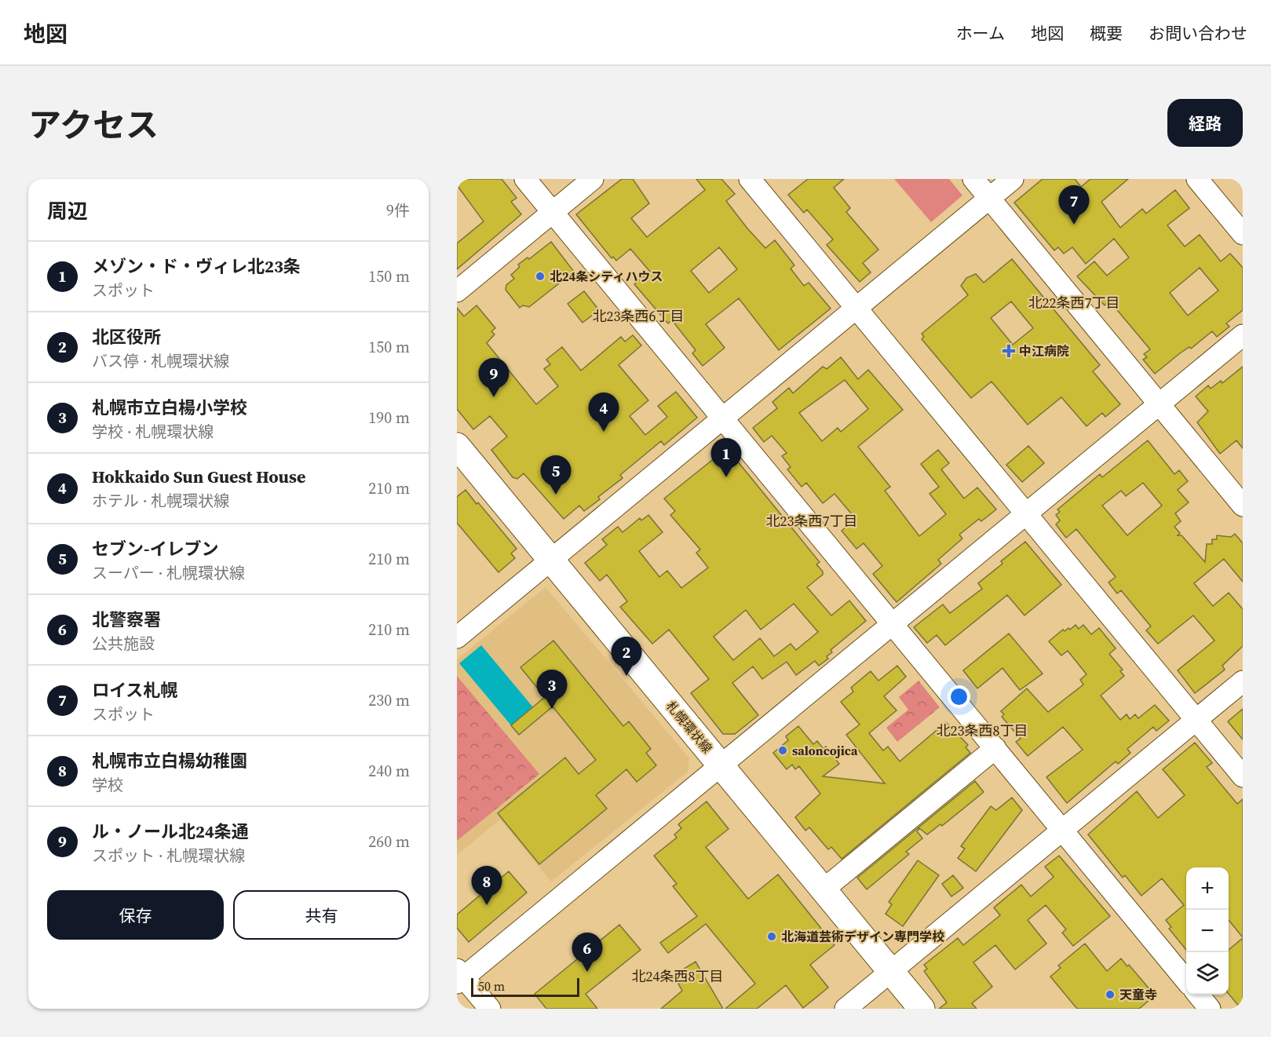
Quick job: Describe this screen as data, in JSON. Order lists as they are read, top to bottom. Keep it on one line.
{"streets":{"main road":["札幌環状線"]},"districts":["北22条西7丁目","北23条西6丁目","北23条西7丁目","北23条西8丁目","北24条西8丁目"],"places":{"other":["北24条シティハウス","saloncojica","北海道芸術デザイン専門学校","天童寺"],"health":["中江病院"]},"scale_bar":"50 m","page":{"header":"地図","nav":["ホーム","地図","概要","お問い合わせ"],"title":"アクセス","buttons":["経路",["保存","共有"]],"heading":["周辺","9件"],"pins":["7","9","4","1","5","2","3","8","6"],"list":[{"mark":"1","name":"メゾン・ド・ヴィレ北23条","note":"スポット","value":"150 m"},{"mark":"2","name":"北区役所","note":"バス停 · 札幌環状線","value":"150 m"},{"mark":"3","name":"札幌市立白楊小学校","note":"学校 · 札幌環状線","value":"190 m"},{"mark":"4","name":"Hokkaido Sun Guest House","note":"ホテル · 札幌環状線","value":"210 m"},{"mark":"5","name":"セブン-イレブン","note":"スーパー · 札幌環状線","value":"210 m"},{"mark":"6","name":"北警察署","note":"公共施設","value":"210 m"},{"mark":"7","name":"ロイス札幌","note":"スポット","value":"230 m"},{"mark":"8","name":"札幌市立白楊幼稚園","note":"学校","value":"240 m"},{"mark":"9","name":"ル・ノール北24条通","note":"スポット · 札幌環状線","value":"260 m"}],"map_buttons":["+","−"],"scale":"50 m"}}
